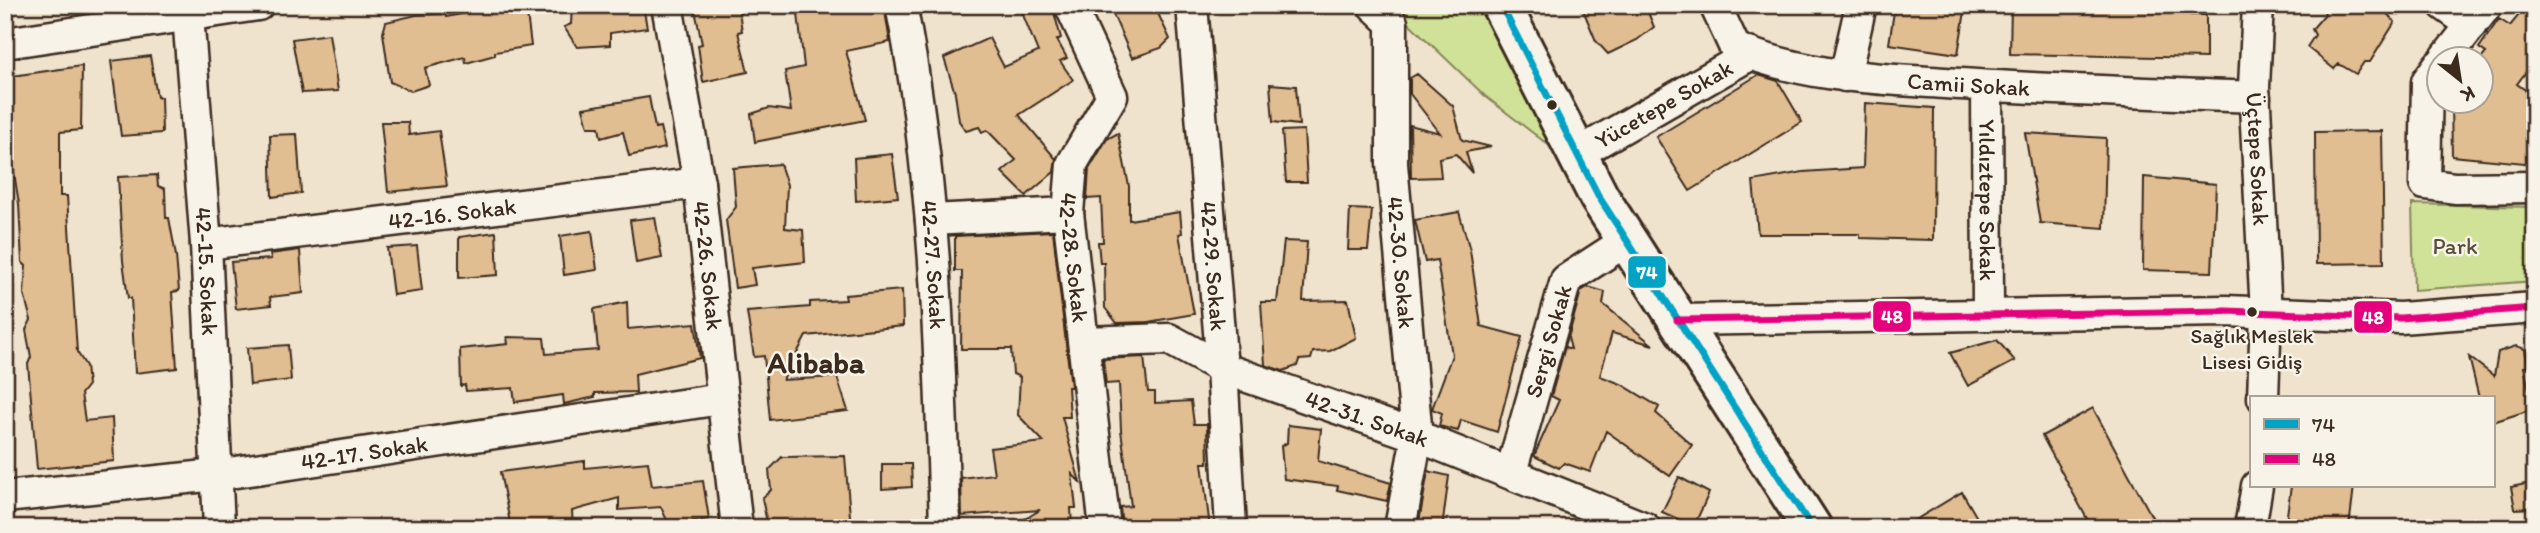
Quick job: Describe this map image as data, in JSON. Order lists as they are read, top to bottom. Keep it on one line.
{"streets":{"street":["Camii Sokak","Yücetepe Sokak","Üçtepe Sokak","Yıldıztepe Sokak","42-16. Sokak","42-28. Sokak","42-30. Sokak","42-27. Sokak","42-26. Sokak","42-29. Sokak","42-15. Sokak","Sergi Sokak","42-31. Sokak","42-17. Sokak"]},"crossings":[["Camii Sokak","Yücetepe Sokak"],["Camii Sokak","Üçtepe Sokak"],["Camii Sokak","Yıldıztepe Sokak"],["42-16. Sokak","42-26. Sokak"],["42-16. Sokak","42-15. Sokak"],["42-28. Sokak","42-31. Sokak"],["42-30. Sokak","42-31. Sokak"],["42-26. Sokak","42-17. Sokak"],["42-29. Sokak","42-31. Sokak"],["42-15. Sokak","42-17. Sokak"],["Sergi Sokak","42-31. Sokak"]],"districts":["Alibaba"],"parks":["Park"],"places":["Sağlık Meslek Lisesi Gidiş"],"lines":["transit line 74","transit line 48"],"legend":["74","48"],"north":"bottom right"}
